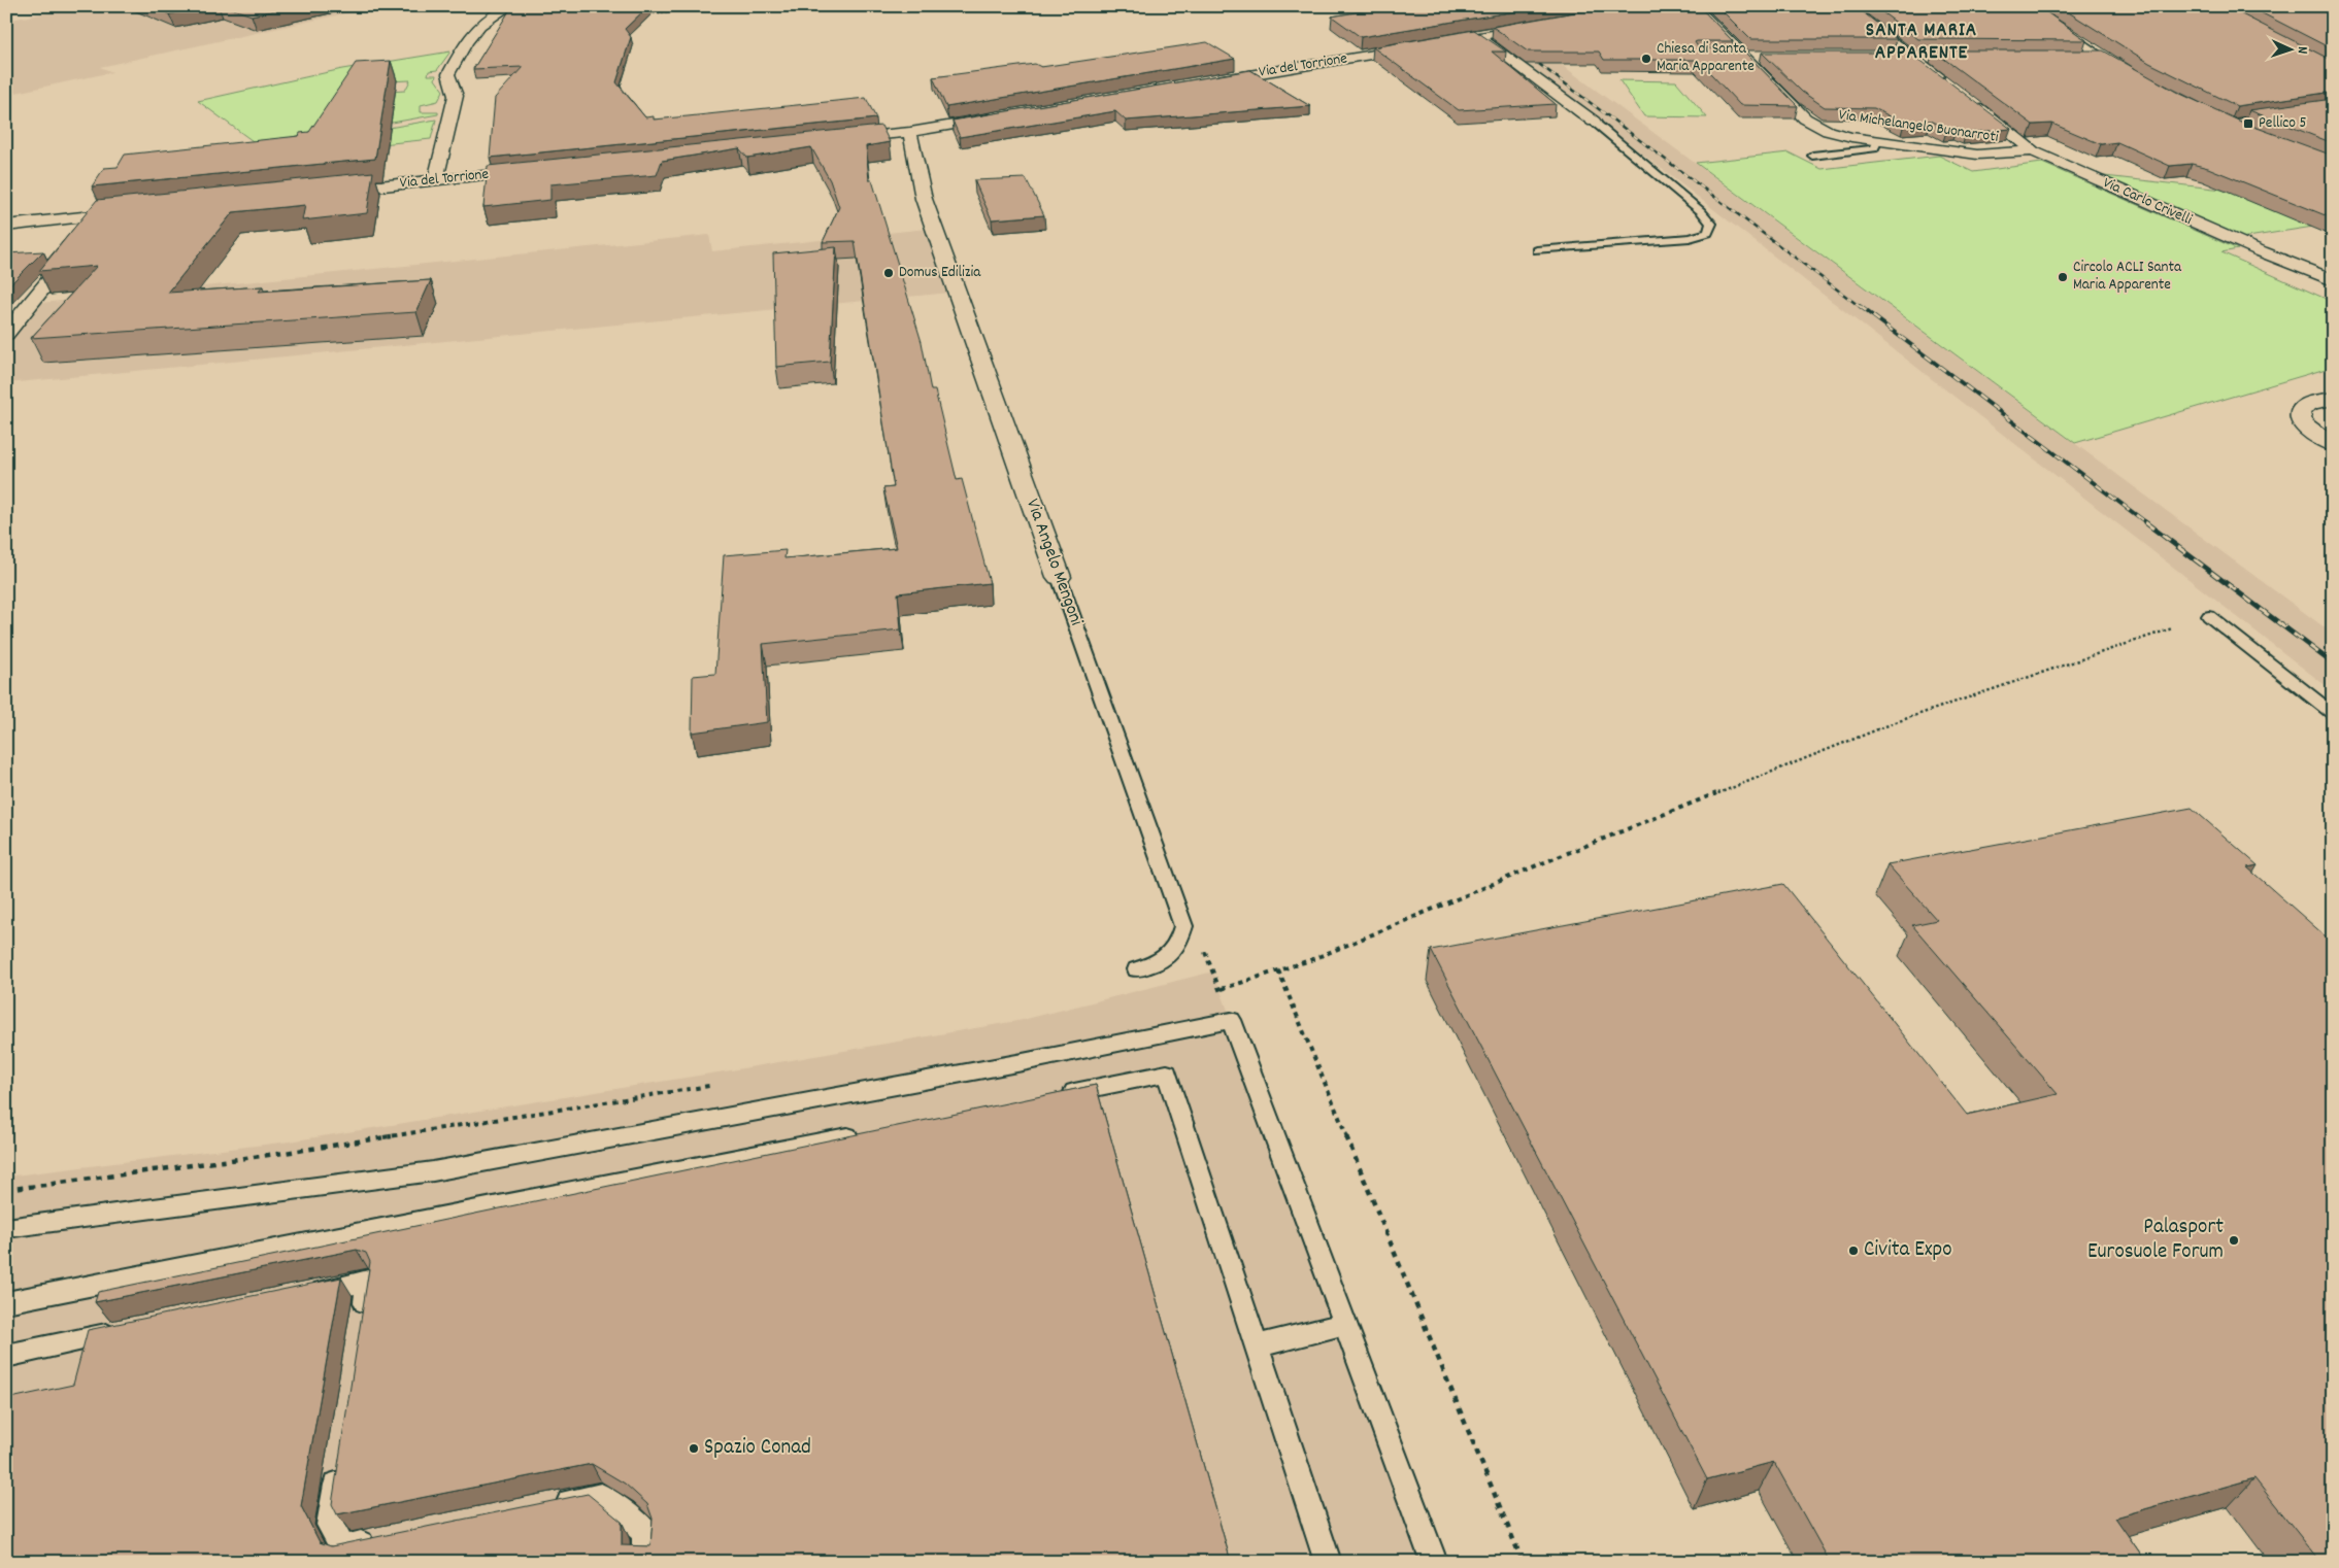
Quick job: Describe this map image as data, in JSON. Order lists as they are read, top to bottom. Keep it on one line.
{"streets":{"street":["Via del Torrione","Via Michelangelo Buonarroti","Via Carlo Crivelli","Via Angelo Mengoni"]},"crossings":[["Via Michelangelo Buonarroti","Via Carlo Crivelli"]],"districts":["SANTA MARIA APPARENTE"],"places":{"other":["Chiesa di Santa Maria Apparente","Domus Edilizia","Circolo ACLI Santa Maria Apparente","Palasport Eurosuole Forum","Civita Expo","Spazio Conad"],"transit":["Pellico 5"]},"north":"right"}
